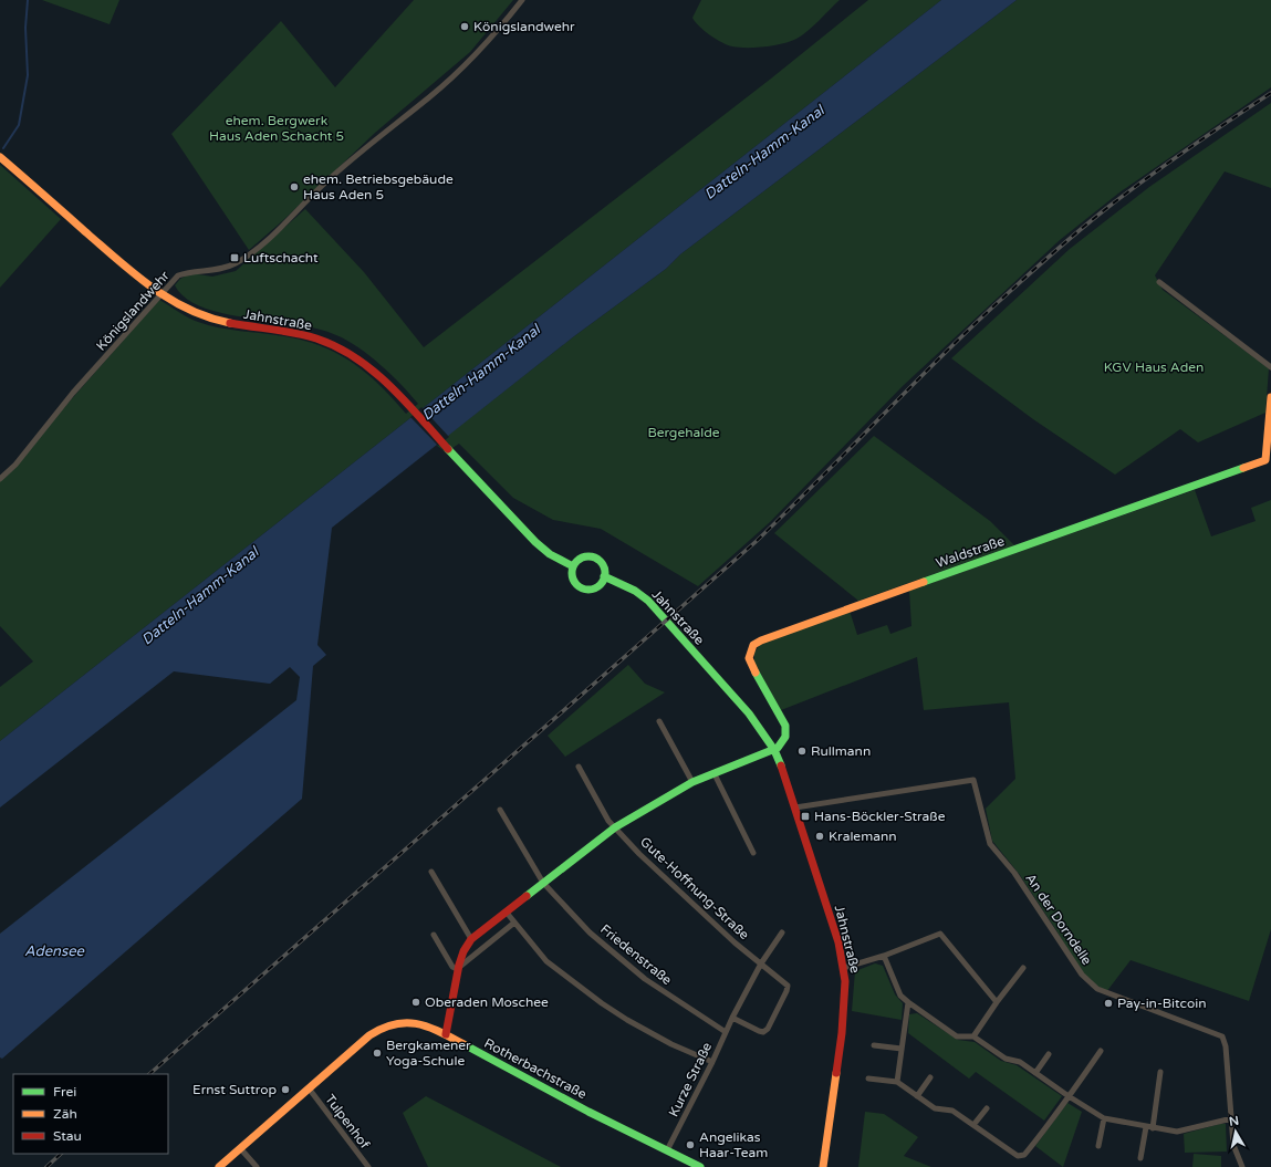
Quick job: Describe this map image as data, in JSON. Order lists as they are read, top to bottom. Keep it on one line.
{"streets":{"street":["Königslandwehr","Jahnstraße","Waldstraße","Gute-Hoffnung-Straße","An der Dorndelle","Friedenstraße","Rotherbachstraße","Kurze Straße","Tulpenhof"]},"crossings":[["Königslandwehr","Jahnstraße"],["Jahnstraße","Waldstraße"],["Jahnstraße","An der Dorndelle"],["Gute-Hoffnung-Straße","Kurze Straße"],["Friedenstraße","Kurze Straße"],["Rotherbachstraße","Kurze Straße"],["Rotherbachstraße","Tulpenhof"]],"water":["Datteln-Hamm-Kanal","Adensee"],"parks":["ehem. Bergwerk Haus Aden Schacht 5","KGV Haus Aden","Bergehalde"],"places":{"other":["Königslandwehr","ehem. Betriebsgebäude Haus Aden 5","Rullmann","Kralemann","Oberaden Moschee","Pay-in-Bitcoin","Bergkamener Yoga-Schule","Ernst Suttrop","Angelikas Haar-Team"],"transit":["Luftschacht","Hans-Böckler-Straße"]},"legend":["Frei","Zäh","Stau"],"north":"top"}
